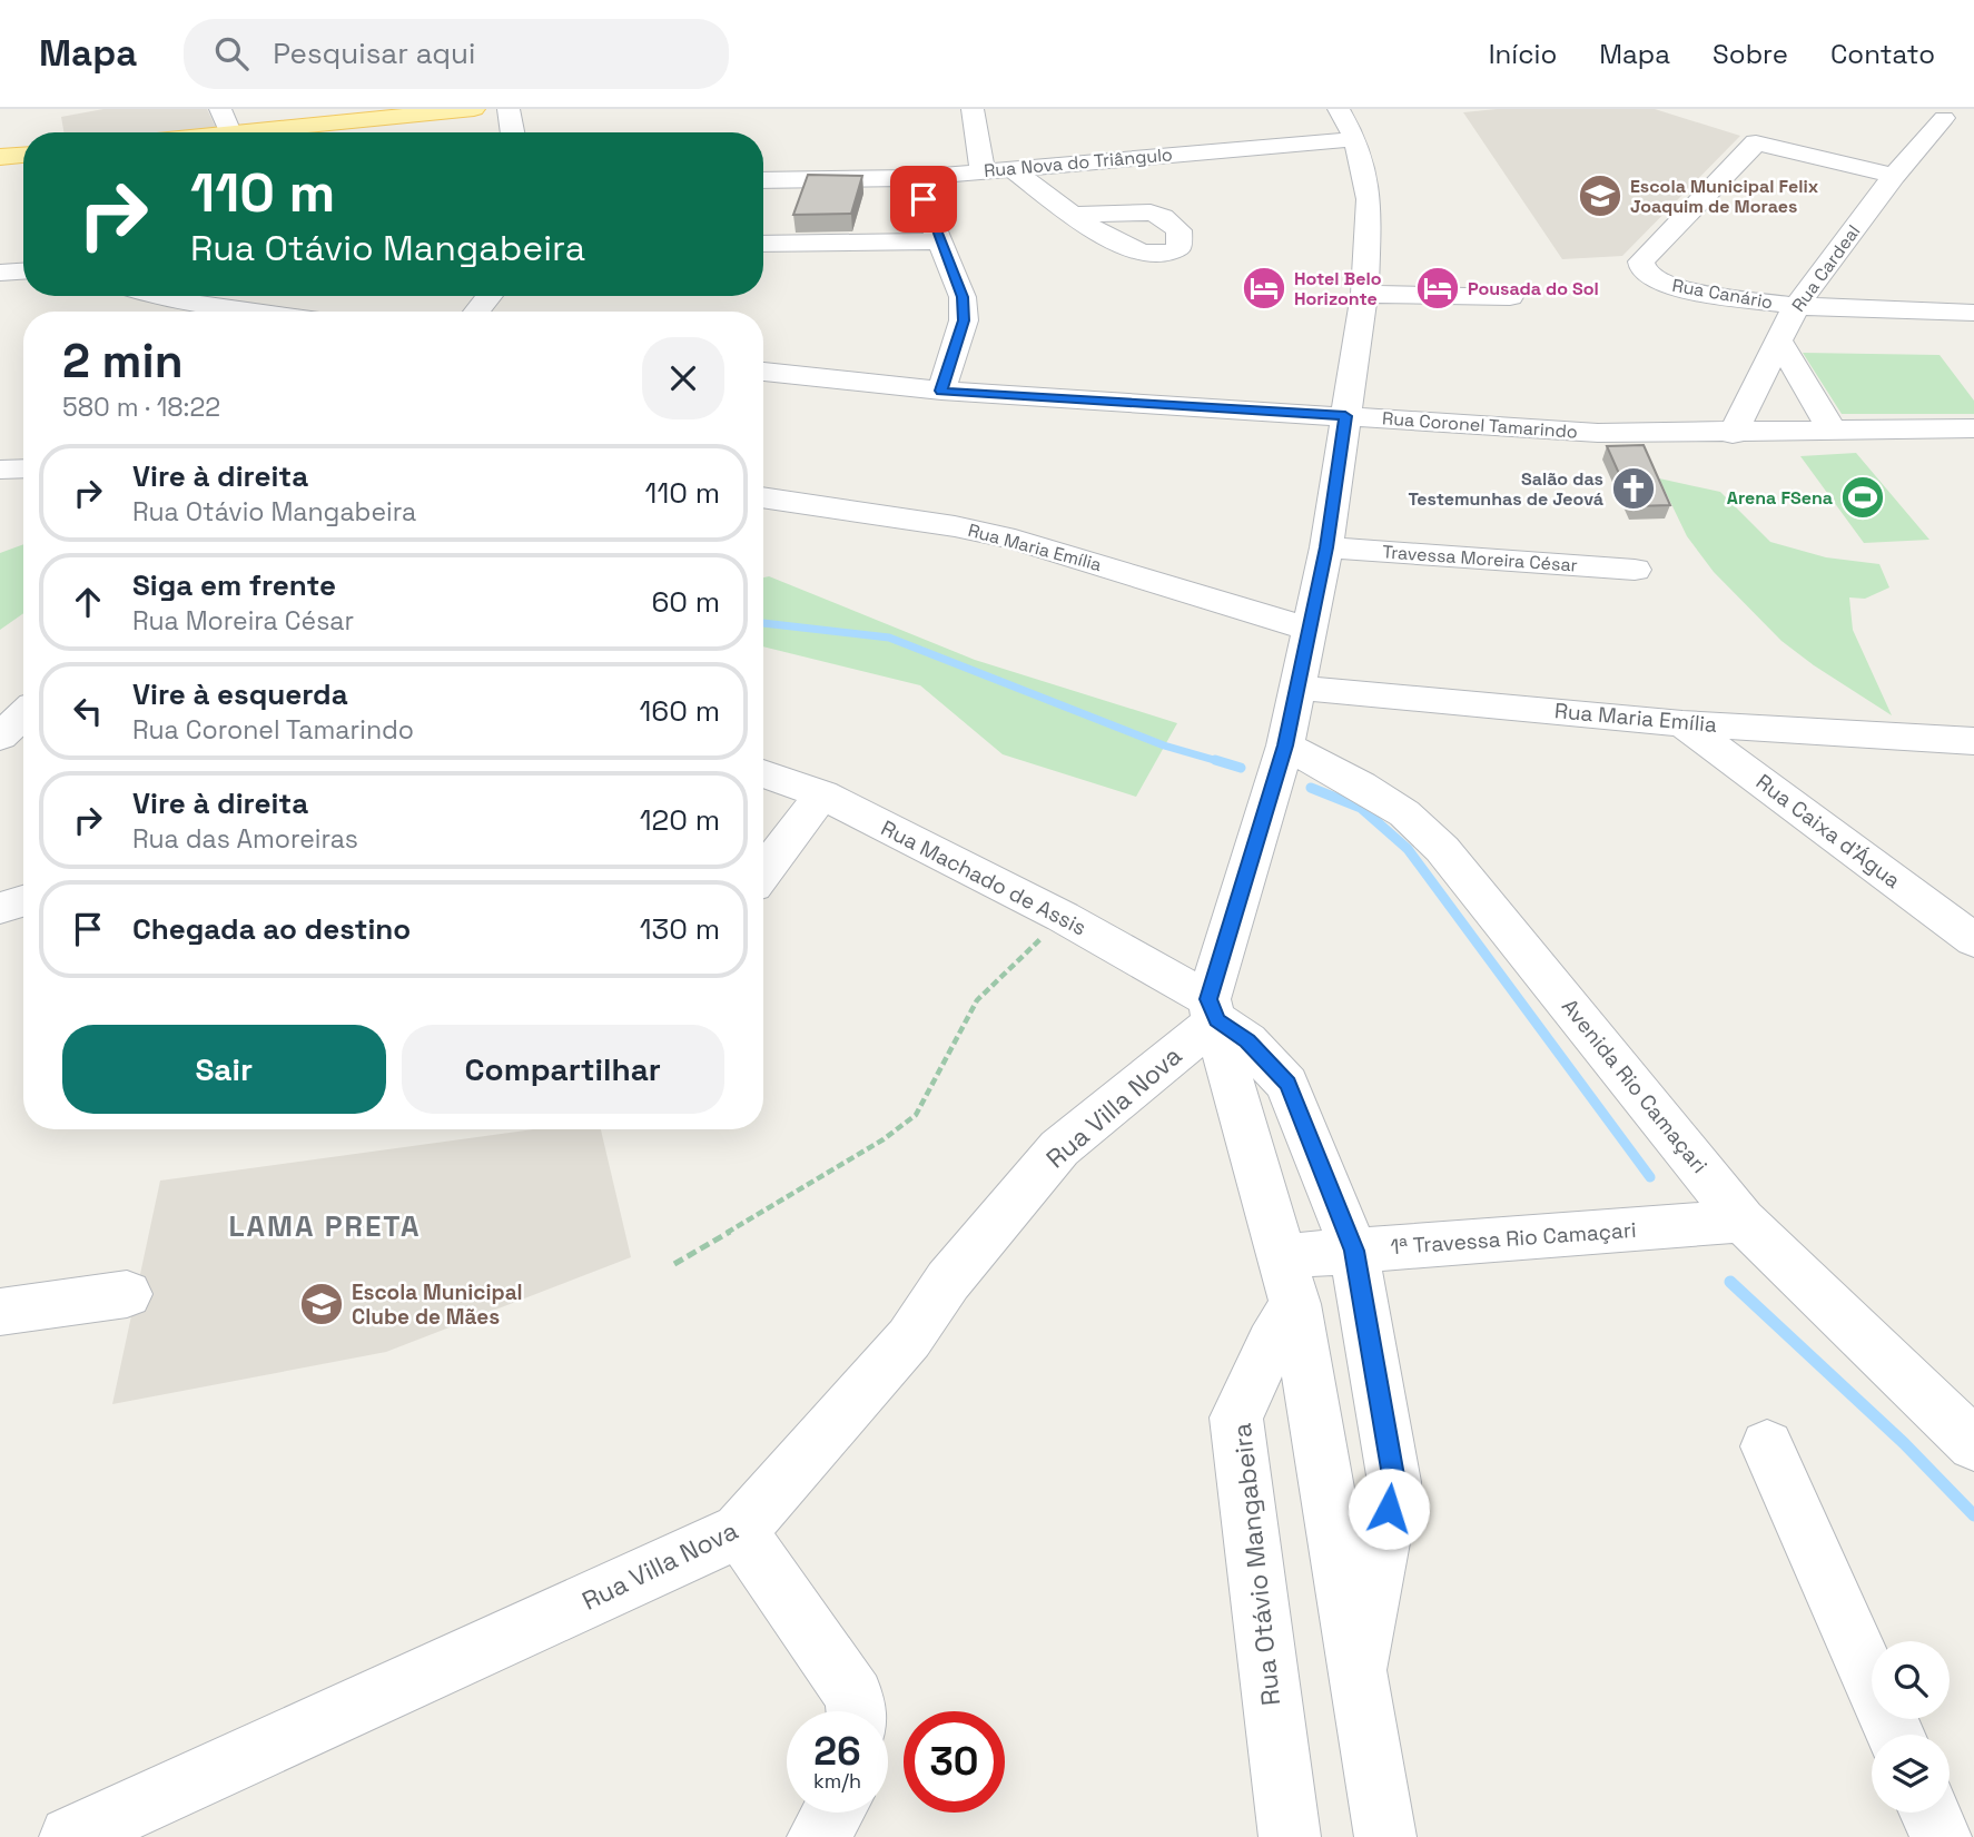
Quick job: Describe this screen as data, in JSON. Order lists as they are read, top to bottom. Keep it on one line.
{"streets":{"street":["Rua Nova do Triângulo","Rua Cardeal","Rua Canário","Rua Coronel Tamarindo","Rua Maria Emília","Travessa Moreira César","Rua Caixa d'Água","Rua Machado de Assis","Avenida Rio Camaçari","Rua Villa Nova","1ª Travessa Rio Camaçari","Rua Otávio Mangabeira"]},"crossings":[["Rua Cardeal","Rua Canário"],["Rua Cardeal","Rua Coronel Tamarindo"],["Rua Maria Emília","Rua Caixa d'Água"],["Rua Machado de Assis","Rua Villa Nova"],["Rua Machado de Assis","1ª Travessa Rio Camaçari"],["Avenida Rio Camaçari","1ª Travessa Rio Camaçari"],["1ª Travessa Rio Camaçari","Rua Otávio Mangabeira"]],"districts":["LAMA PRETA"],"places":{"school or university":["Escola Municipal Felix Joaquim de Moraes","Escola Municipal Clube de Mães"],"hotel":["Hotel Belo Horizonte","Pousada do Sol"],"church":["Salão das Testemunhas de Jeová"],"sports":["Arena FSena"]},"page":{"header":"Mapa","search":"Pesquisar aqui","nav":["Início","Mapa","Sobre","Contato"],"turn":["110 m","Rua Otávio Mangabeira"],"heading":["2 min","580 m · 18:22"],"list":[{"name":"Vire à direita","note":"Rua Otávio Mangabeira","value":"110 m"},{"name":"Siga em frente","note":"Rua Moreira César","value":"60 m"},{"name":"Vire à esquerda","note":"Rua Coronel Tamarindo","value":"160 m"},{"name":"Vire à direita","note":"Rua das Amoreiras","value":"120 m"},{"name":"Chegada ao destino","value":"130 m"}],"buttons":["Sair","Compartilhar"],"speed":"26 km/h","limit":"30"}}
